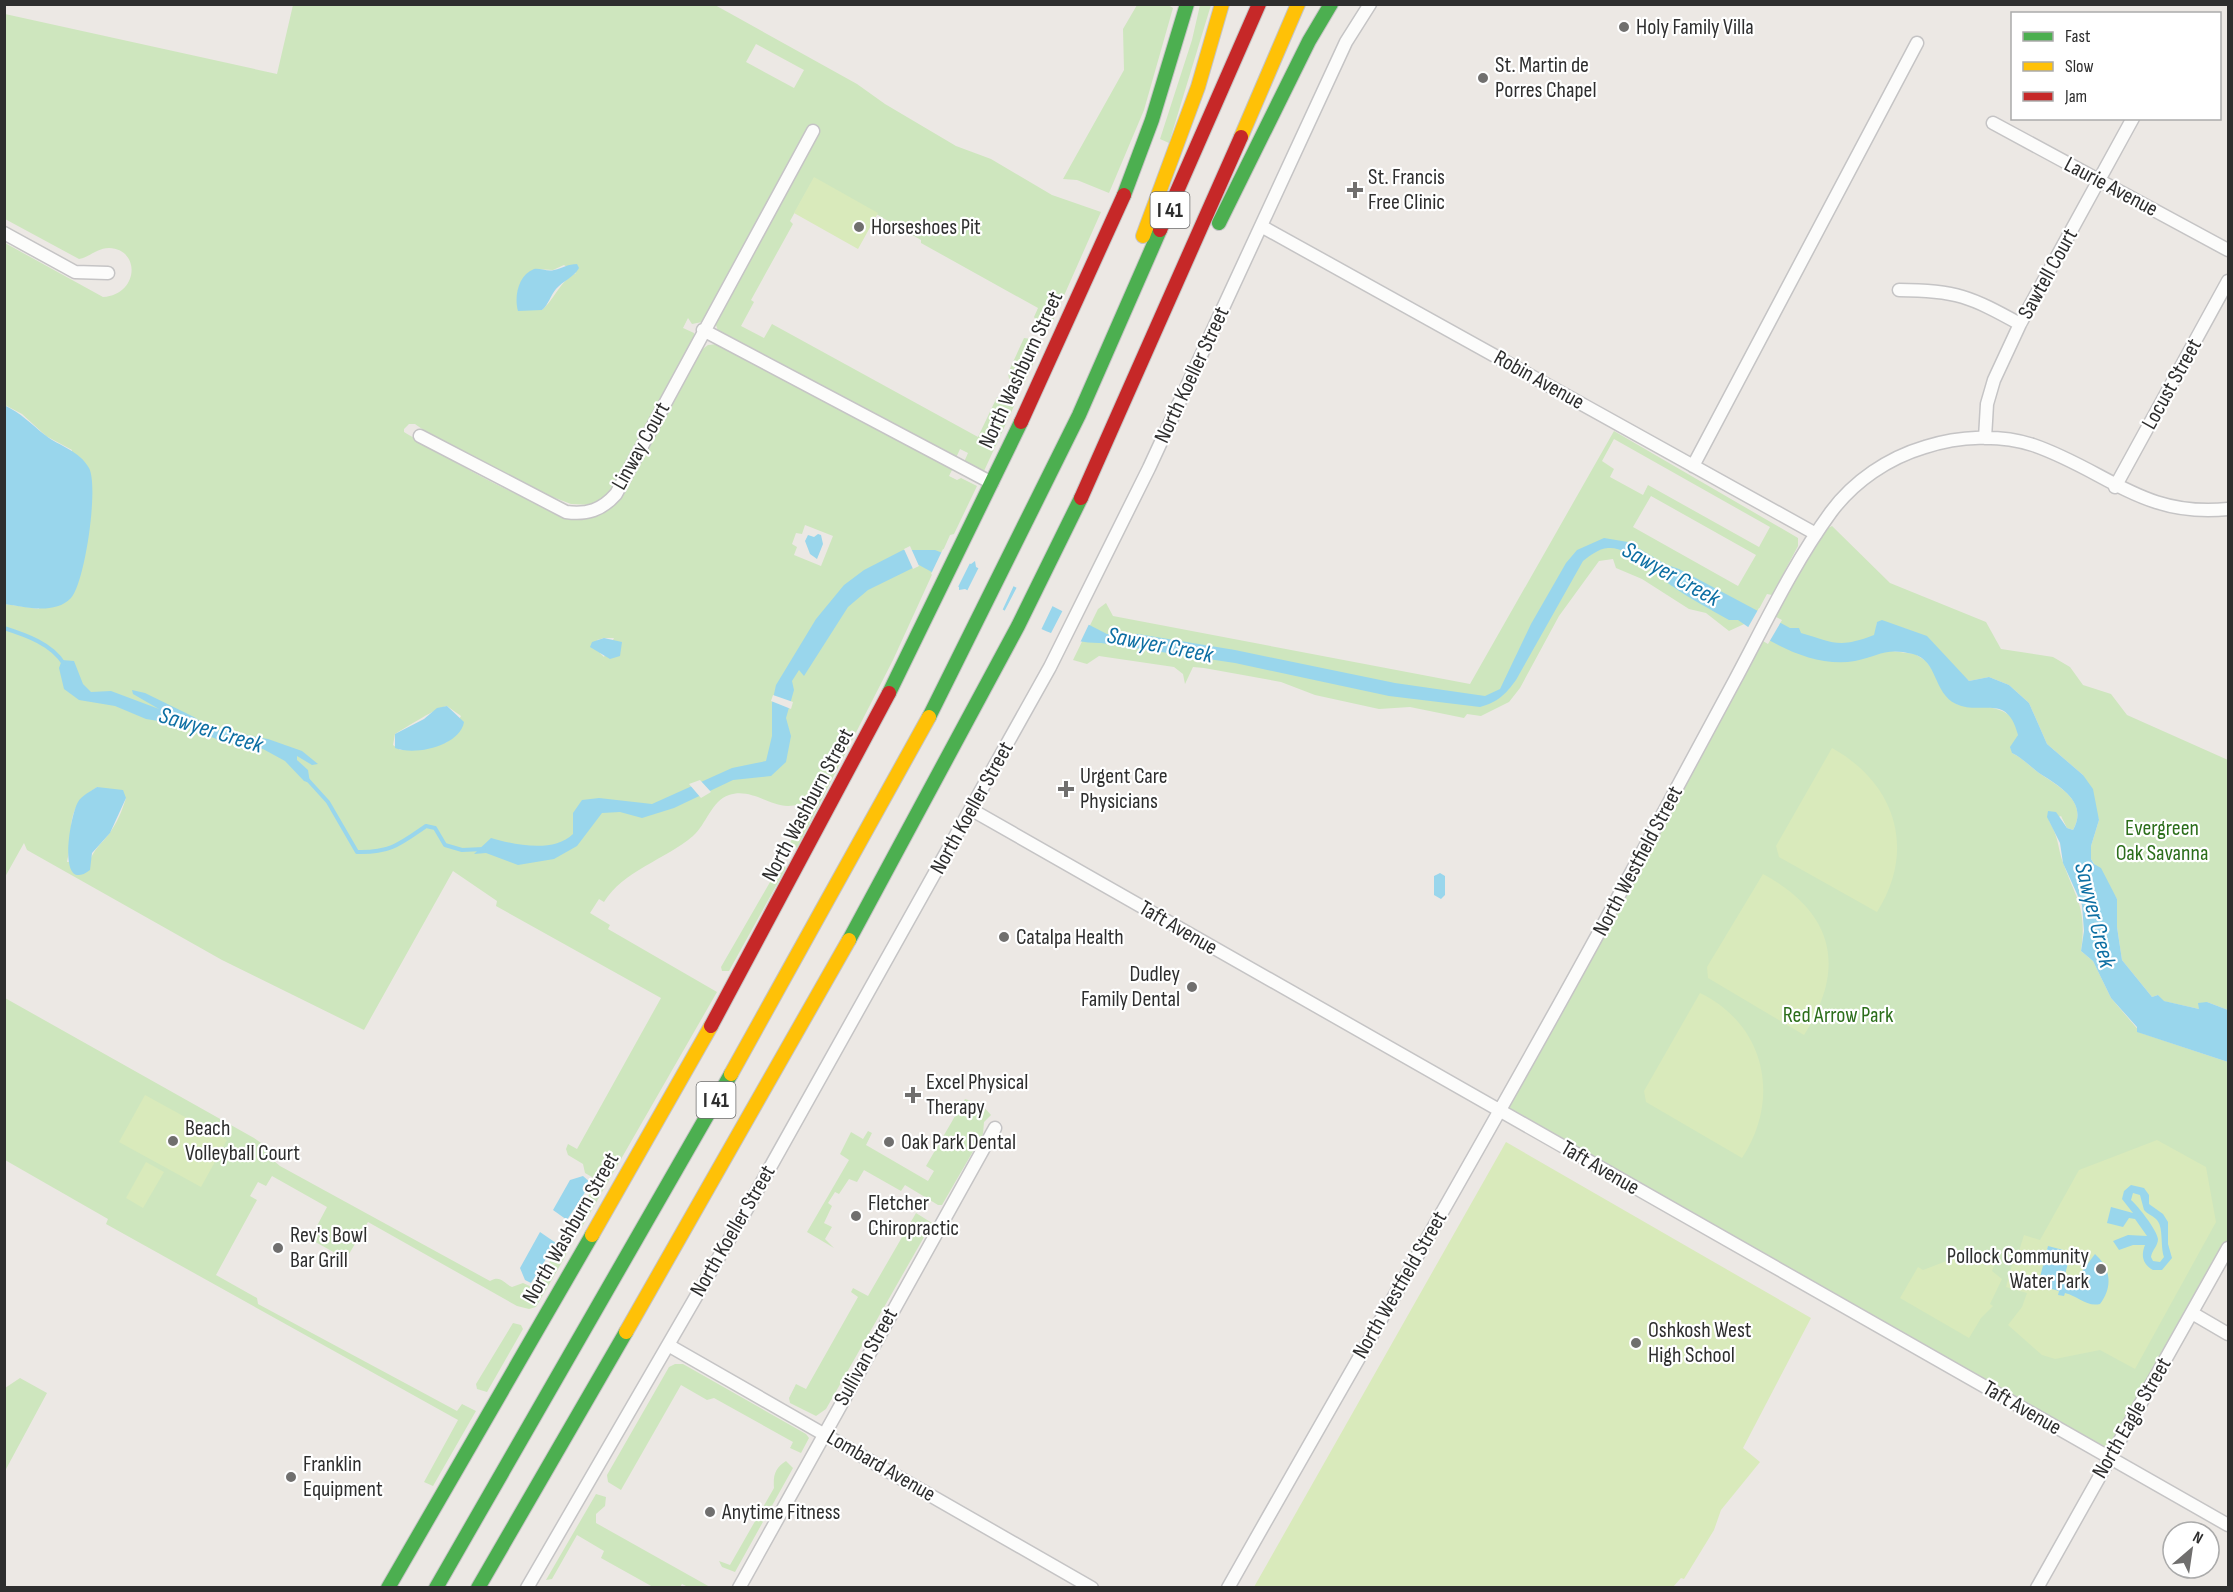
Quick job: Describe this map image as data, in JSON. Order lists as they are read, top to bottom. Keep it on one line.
{"streets":{"main road":["I 41","North Washburn Street"],"street":["Laurie Avenue","Sawtell Court","North Koeller Street","Robin Avenue","Locust Street","Linway Court","North Westfield Street","Taft Avenue","Sullivan Street","North Eagle Street","Lombard Avenue"]},"crossings":[["Laurie Avenue","Sawtell Court"],["Sawtell Court","North Westfield Street"],["North Koeller Street","Robin Avenue"],["North Koeller Street","Taft Avenue"],["North Koeller Street","Lombard Avenue"],["Robin Avenue","North Westfield Street"],["Locust Street","North Westfield Street"],["North Westfield Street","Taft Avenue"],["Taft Avenue","North Eagle Street"],["Sullivan Street","Lombard Avenue"]],"water":["Sawyer Creek"],"parks":["Evergreen Oak Savanna","Red Arrow Park"],"places":{"other":["Holy Family Villa","St. Martin de Porres Chapel","Horseshoes Pit","Catalpa Health","Dudley Family Dental","Beach Volleyball Court","Oak Park Dental","Fletcher Chiropractic","Rev's Bowl Bar Grill","Pollock Community Water Park","Oshkosh West High School","Franklin Equipment","Anytime Fitness"],"health":["St. Francis Free Clinic","Urgent Care Physicians","Excel Physical Therapy"]},"legend":["Fast","Slow","Jam"],"north":"top right"}
